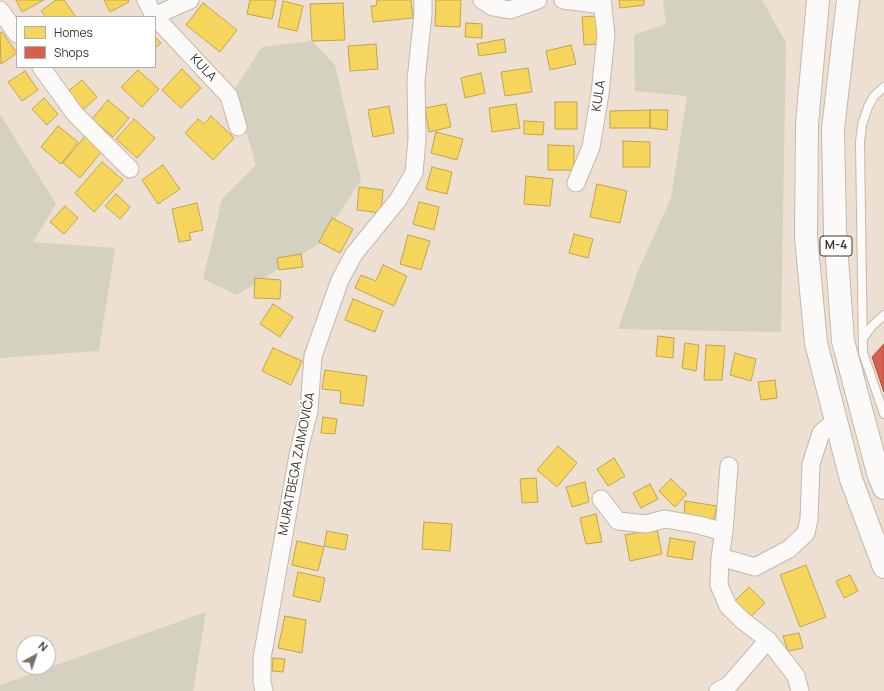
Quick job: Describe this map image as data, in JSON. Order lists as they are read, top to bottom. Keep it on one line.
{"streets":{"main road":["M-4"],"street":["KULA","MURATBEGA ZAIMOVIĆA"]},"legend":["Homes","Shops"],"north":"top right"}
